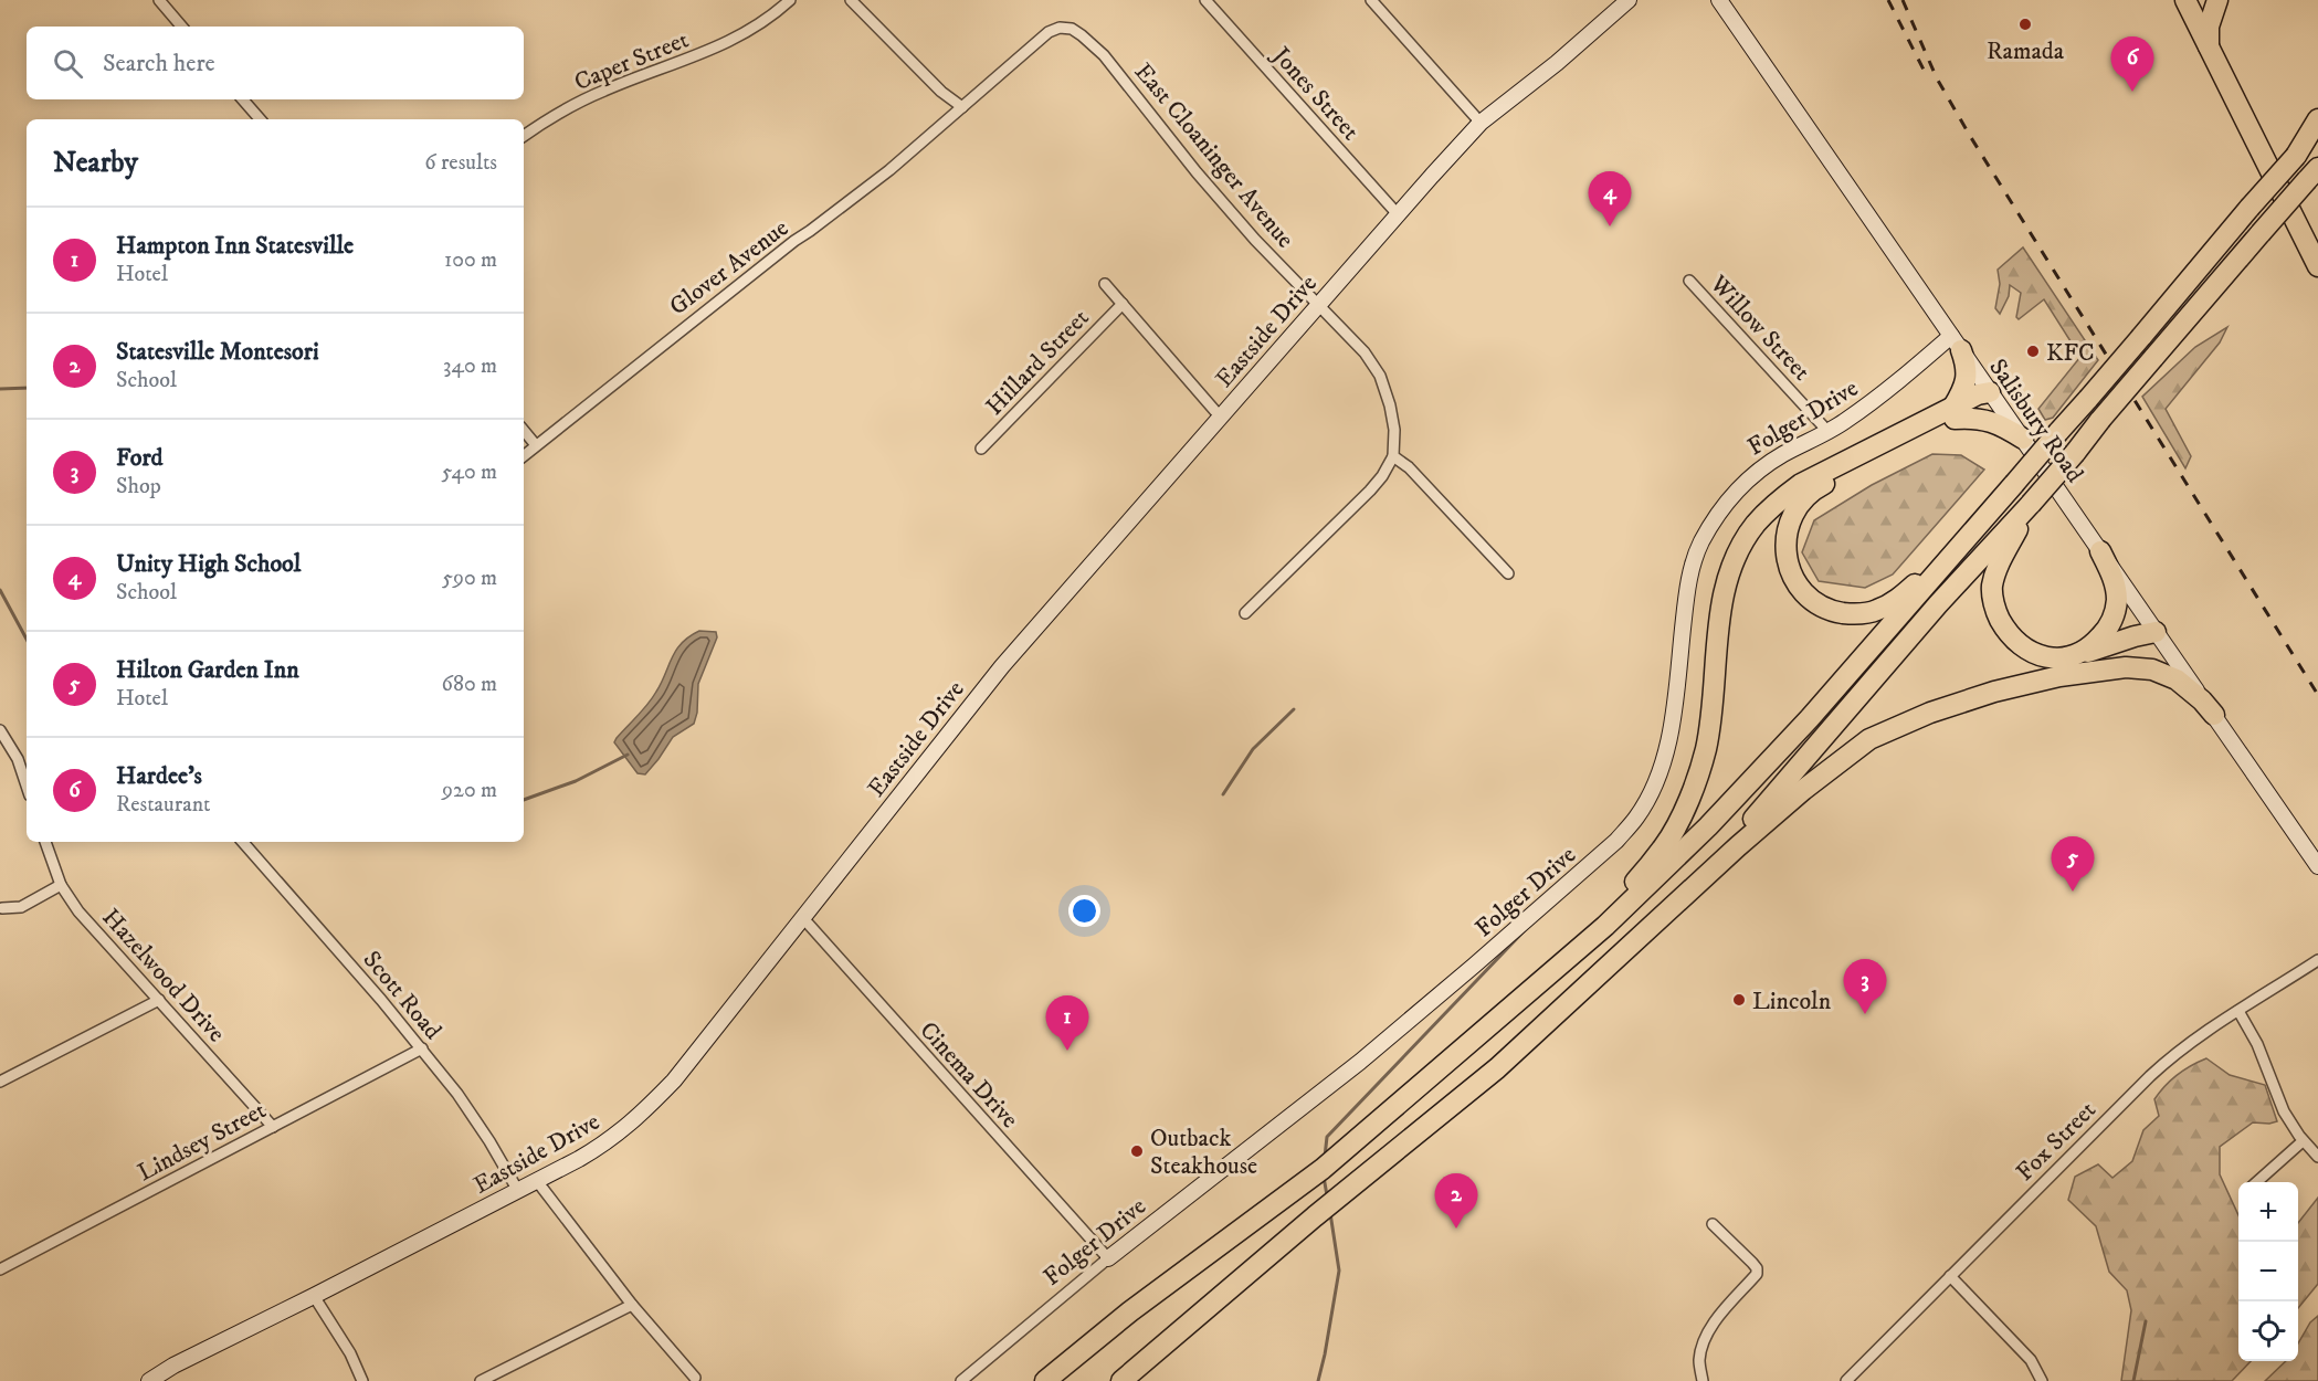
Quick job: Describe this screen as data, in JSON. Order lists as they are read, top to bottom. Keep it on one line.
{"streets":{"street":["Caper Street","Jones Street","East Cloaninger Avenue","Glover Avenue","Willow Street","Eastside Drive","Hillard Street","Folger Drive","Salisbury Road","Hazelwood Drive","Scott Road","Cinema Drive","Lindsey Street","Fox Street"]},"crossings":[["Jones Street","Eastside Drive"],["East Cloaninger Avenue","Glover Avenue"],["East Cloaninger Avenue","Eastside Drive"],["Willow Street","Folger Drive"],["Eastside Drive","Scott Road"],["Eastside Drive","Cinema Drive"],["Folger Drive","Salisbury Road"],["Folger Drive","Cinema Drive"],["Hazelwood Drive","Lindsey Street"],["Scott Road","Lindsey Street"]],"places":["Ramada","KFC","Lincoln","Outback Steakhouse"],"page":{"search":"Search here","pins":["6","4","5","3","1","2"],"heading":["Nearby","6 results"],"list":[{"mark":"1","name":"Hampton Inn Statesville","note":"Hotel","value":"100 m"},{"mark":"2","name":"Statesville Montesori","note":"School","value":"340 m"},{"mark":"3","name":"Ford","note":"Shop","value":"540 m"},{"mark":"4","name":"Unity High School","note":"School","value":"590 m"},{"mark":"5","name":"Hilton Garden Inn","note":"Hotel","value":"680 m"},{"mark":"6","name":"Hardee's","note":"Restaurant","value":"920 m"}],"map_buttons":["+","−"]}}
